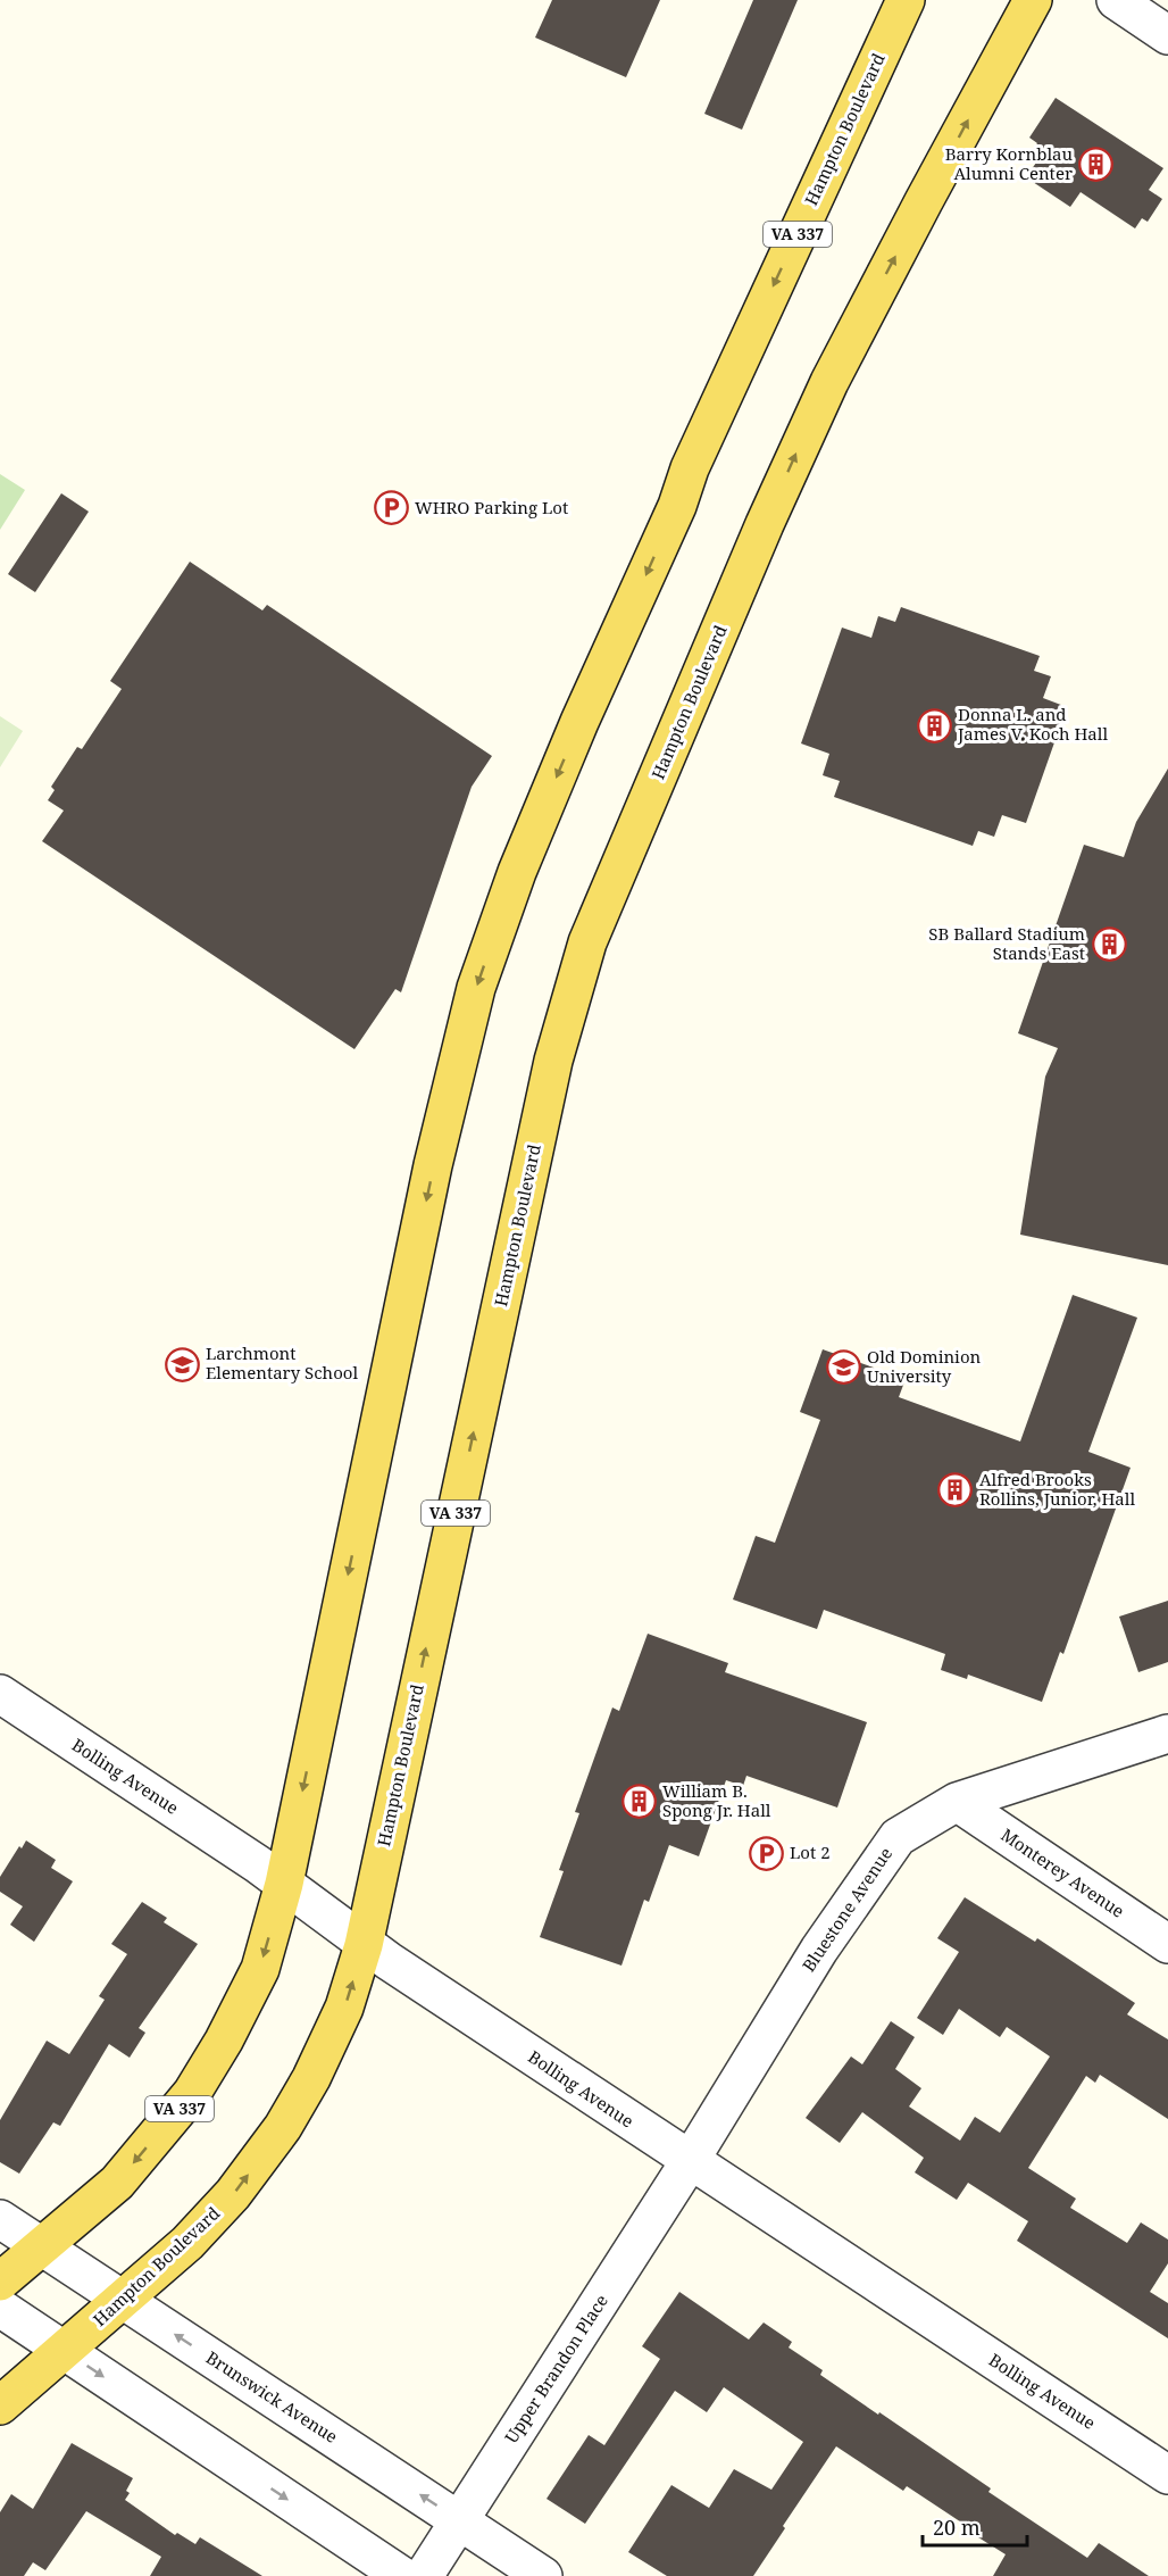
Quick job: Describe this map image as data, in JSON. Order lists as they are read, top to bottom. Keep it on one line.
{"streets":{"main road":["Hampton Boulevard","VA 337"],"street":["Bolling Avenue","Monterey Avenue","Bluestone Avenue","Upper Brandon Place","Brunswick Avenue"]},"crossings":[["Hampton Boulevard","Bolling Avenue"],["Hampton Boulevard","Brunswick Avenue"],["Bolling Avenue","Bluestone Avenue"],["Bolling Avenue","Upper Brandon Place"],["Monterey Avenue","Bluestone Avenue"],["Bluestone Avenue","Upper Brandon Place"],["Upper Brandon Place","Brunswick Avenue"]],"places":{"building":["Barry Kornblau Alumni Center","Donna L. and James V. Koch Hall","SB Ballard Stadium Stands East","Alfred Brooks Rollins, Junior, Hall","William B. Spong Jr. Hall"],"parking":["WHRO Parking Lot","Lot 2"],"school or university":["Larchmont Elementary School","Old Dominion University"]},"scale_bar":"20 m"}
